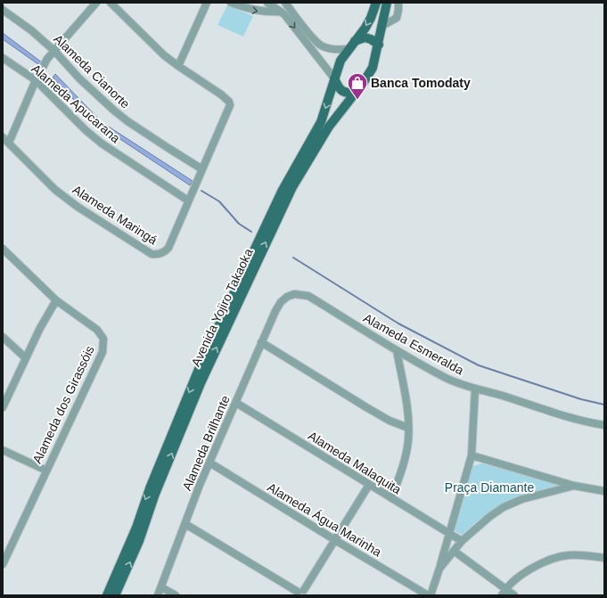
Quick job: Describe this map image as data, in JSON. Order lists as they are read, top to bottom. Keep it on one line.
{"streets":{"main road":["Avenida Yojiro Takaoka"],"street":["Alameda Cianorte","Alameda Apucarana","Alameda Maringá","Alameda Esmeralda","Alameda dos Girassóis","Alameda Brilhante","Alameda Malaquita","Alameda Água Marinha"]},"crossings":[["Alameda Cianorte","Alameda Maringá"],["Alameda Apucarana","Alameda Maringá"],["Alameda Esmeralda","Alameda Brilhante"],["Alameda Brilhante","Alameda Malaquita"],["Alameda Brilhante","Alameda Água Marinha"]],"parks":["Praça Diamante"],"places":{"shop":["Banca Tomodaty"]}}
